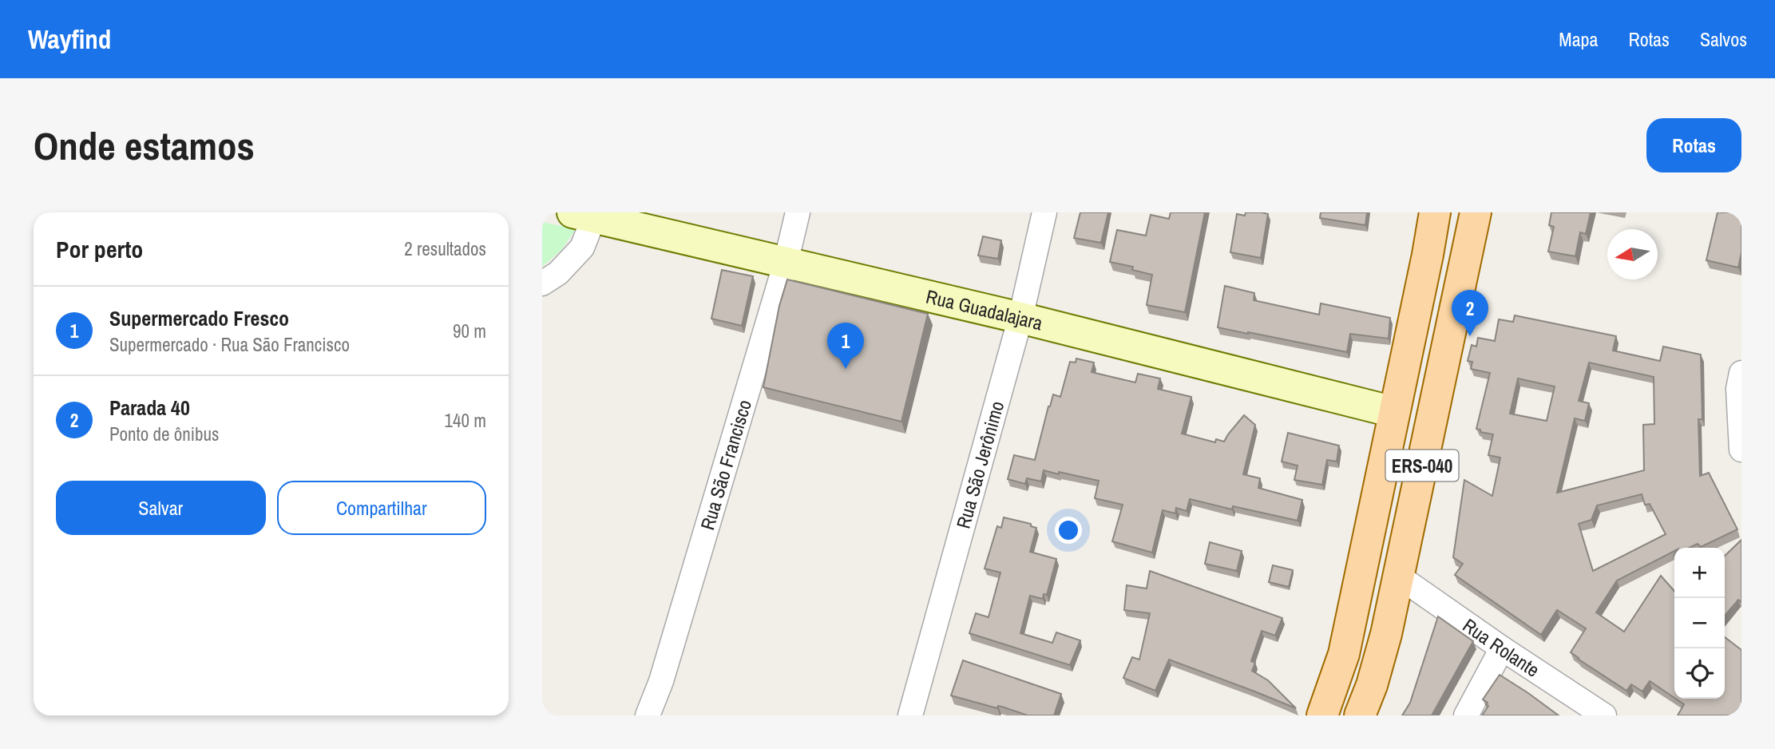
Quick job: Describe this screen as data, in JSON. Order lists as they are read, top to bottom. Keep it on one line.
{"streets":{"main road":["ERS-040"],"street":["Rua Guadalajara","Rua São Francisco","Rua São Jerônimo","Rua Rolante"]},"crossings":[["Rua Guadalajara","Rua São Francisco"],["Rua Guadalajara","Rua São Jerônimo"],["Rua Guadalajara","ERS-040"],["ERS-040","Rua Rolante"]],"north":"left","page":{"header":"Wayfind","nav":["Mapa","Rotas","Salvos"],"buttons":["Rotas",["Salvar","Compartilhar"]],"title":"Onde estamos","heading":["Por perto","2 resultados"],"list":[{"mark":"1","name":"Supermercado Fresco","note":"Supermercado · Rua São Francisco","value":"90 m"},{"mark":"2","name":"Parada 40","note":"Ponto de ônibus","value":"140 m"}],"pins":["2","1"],"map_buttons":["+","−"]}}
